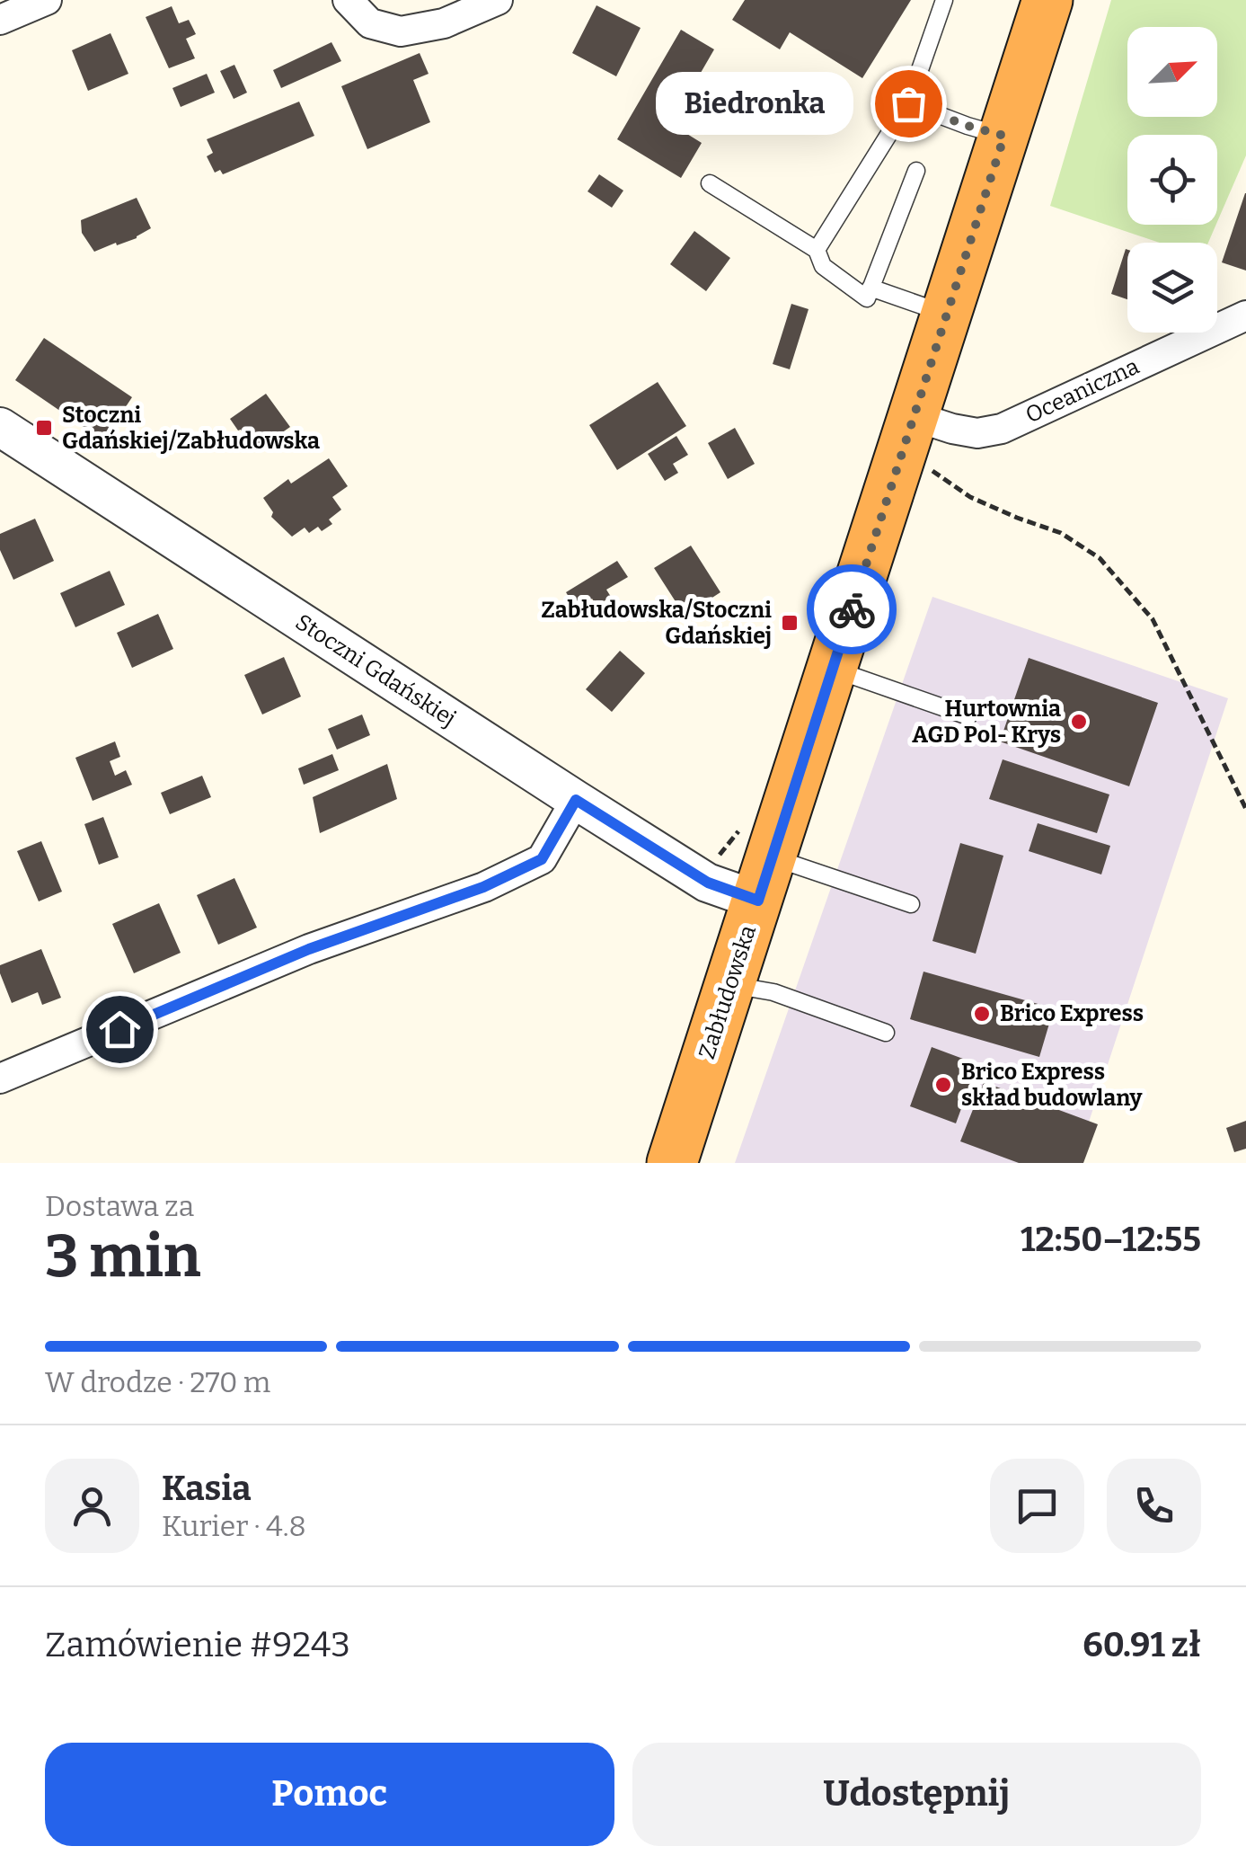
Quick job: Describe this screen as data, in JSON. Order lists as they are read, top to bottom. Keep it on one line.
{"streets":{"highway":["Zabłudowska"],"street":["Oceaniczna","Stoczni Gdańskiej"]},"crossings":[["Oceaniczna","Zabłudowska"],["Stoczni Gdańskiej","Zabłudowska"]],"places":{"other":["Biedronka","Hurtownia AGD Pol- Krys","Brico Express","Brico Express skład budowlany"],"transit":["Stoczni Gdańskiej/Zabłudowska","Zabłudowska/Stoczni Gdańskiej"]},"north":"top right","page":{"bubble":"Biedronka","heading":["3 min","Dostawa za","12:50–12:55"],"panel":["Kasia","Kurier · 4.8","Zamówienie #9243","60.91 zł"],"bar":"W drodze · 270 m","buttons":["Pomoc","Udostępnij"]}}
